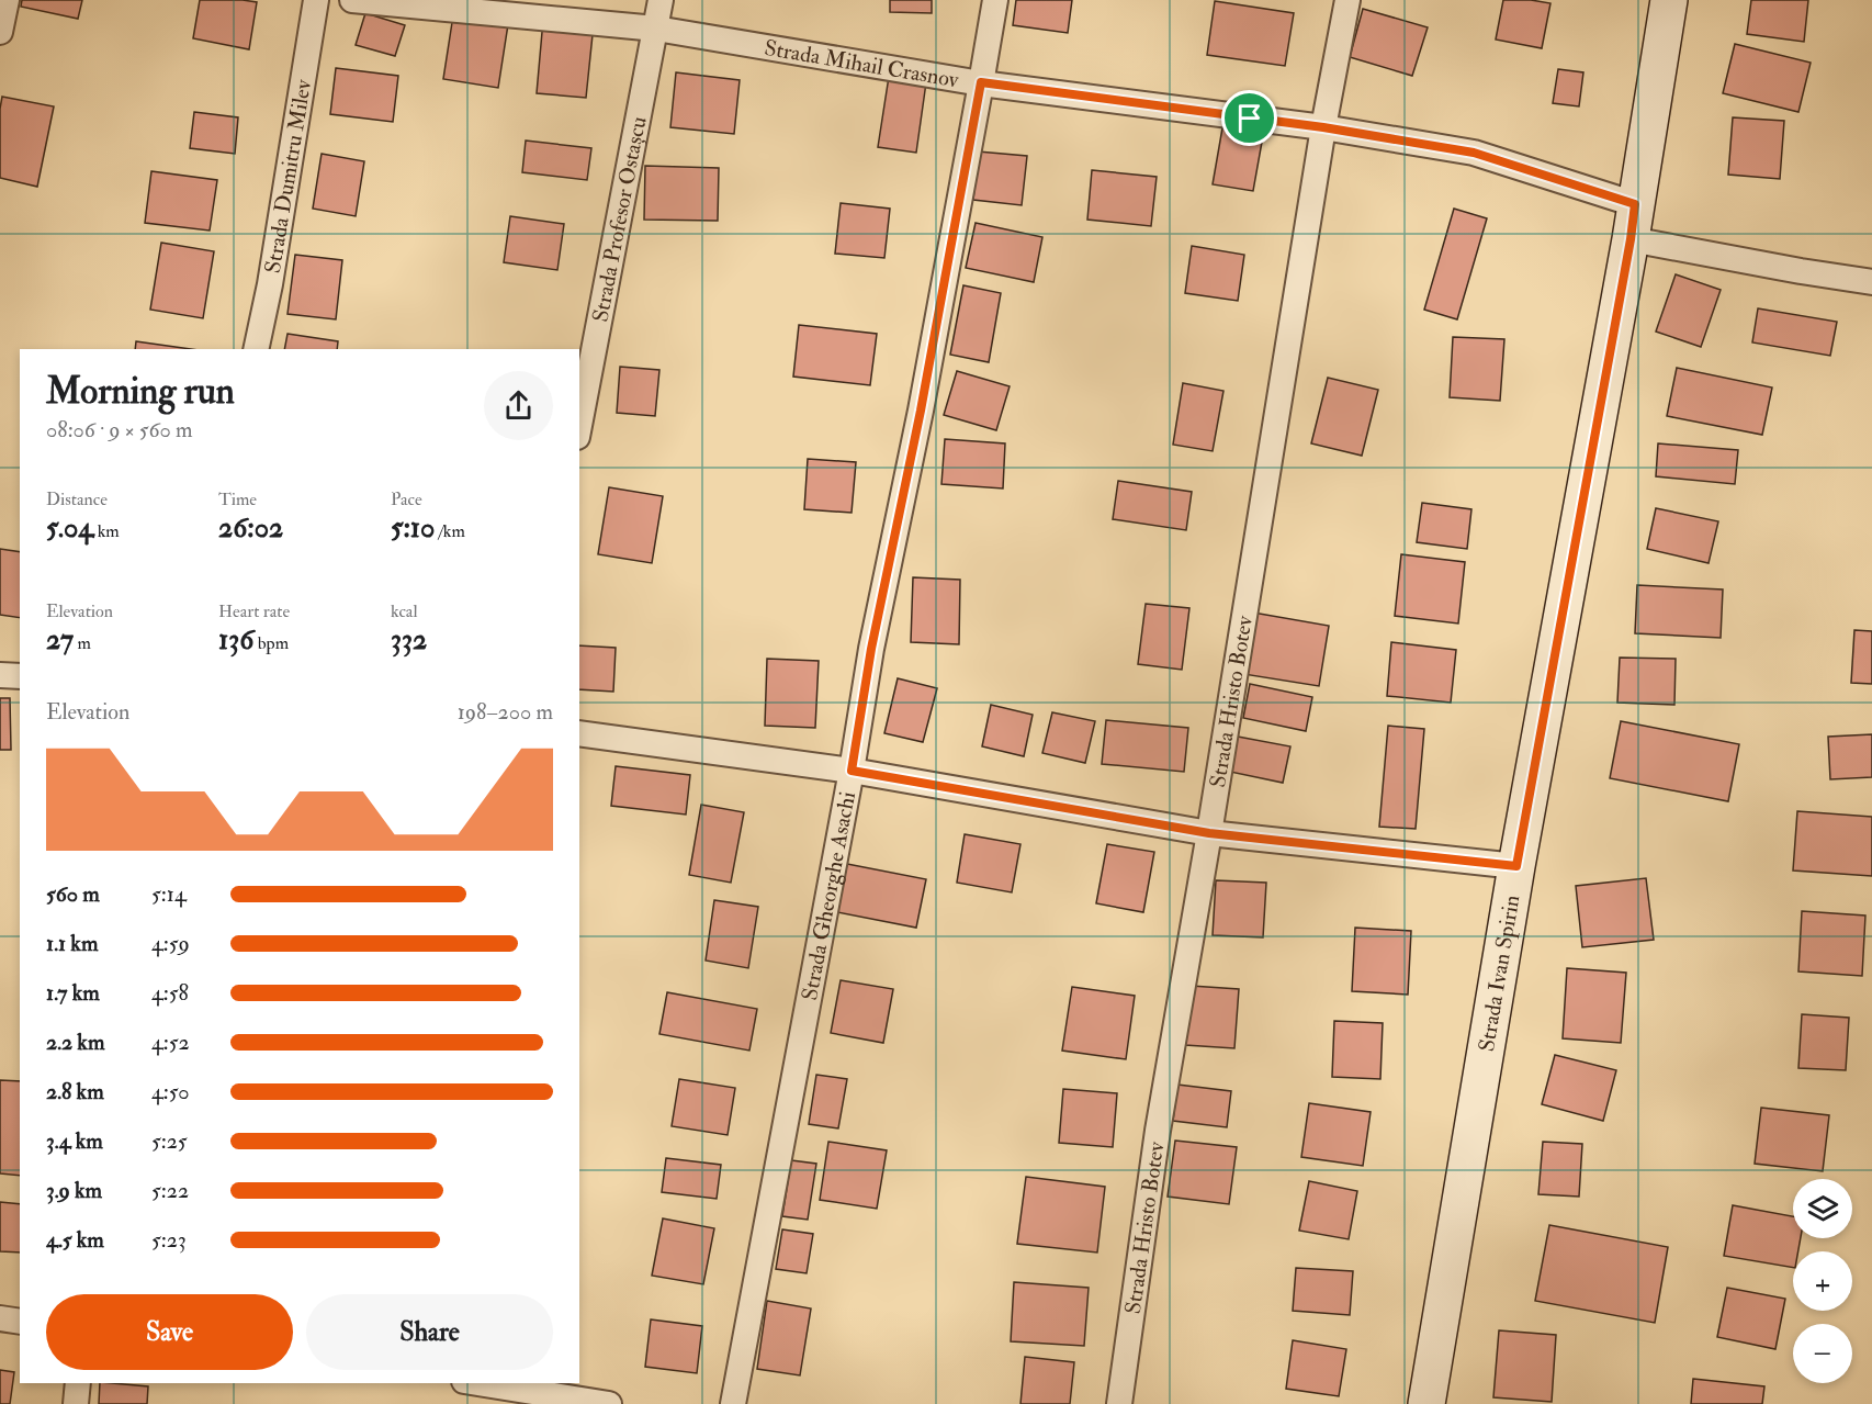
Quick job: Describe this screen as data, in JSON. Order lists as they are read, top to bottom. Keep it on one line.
{"streets":{"street":["Strada Mihail Crasnov","Strada Dumitru Milev","Strada Profesor Ostașcu","Strada Hristo Botev","Strada Gheorghe Asachi","Strada Ivan Spirin"]},"crossings":[["Strada Mihail Crasnov","Strada Profesor Ostașcu"],["Strada Mihail Crasnov","Strada Hristo Botev"],["Strada Mihail Crasnov","Strada Gheorghe Asachi"],["Strada Mihail Crasnov","Strada Ivan Spirin"]],"page":{"heading":["Morning run","08:06 · 9 × 560 m"],"stats":[["Distance","5.04 km"],["Time","26:02"],["Pace","5:10 /km"],["Elevation","27 m"],["Heart rate","136 bpm"],["kcal","332"]],"chart":["Elevation","198–200 m"],"list":[{"name":"560 m","note":"5:14"},{"name":"1.1 km","note":"4:59"},{"name":"1.7 km","note":"4:58"},{"name":"2.2 km","note":"4:52"},{"name":"2.8 km","note":"4:50"},{"name":"3.4 km","note":"5:25"},{"name":"3.9 km","note":"5:22"},{"name":"4.5 km","note":"5:23"}],"map_buttons":["+","−"],"buttons":["Save","Share"]}}
